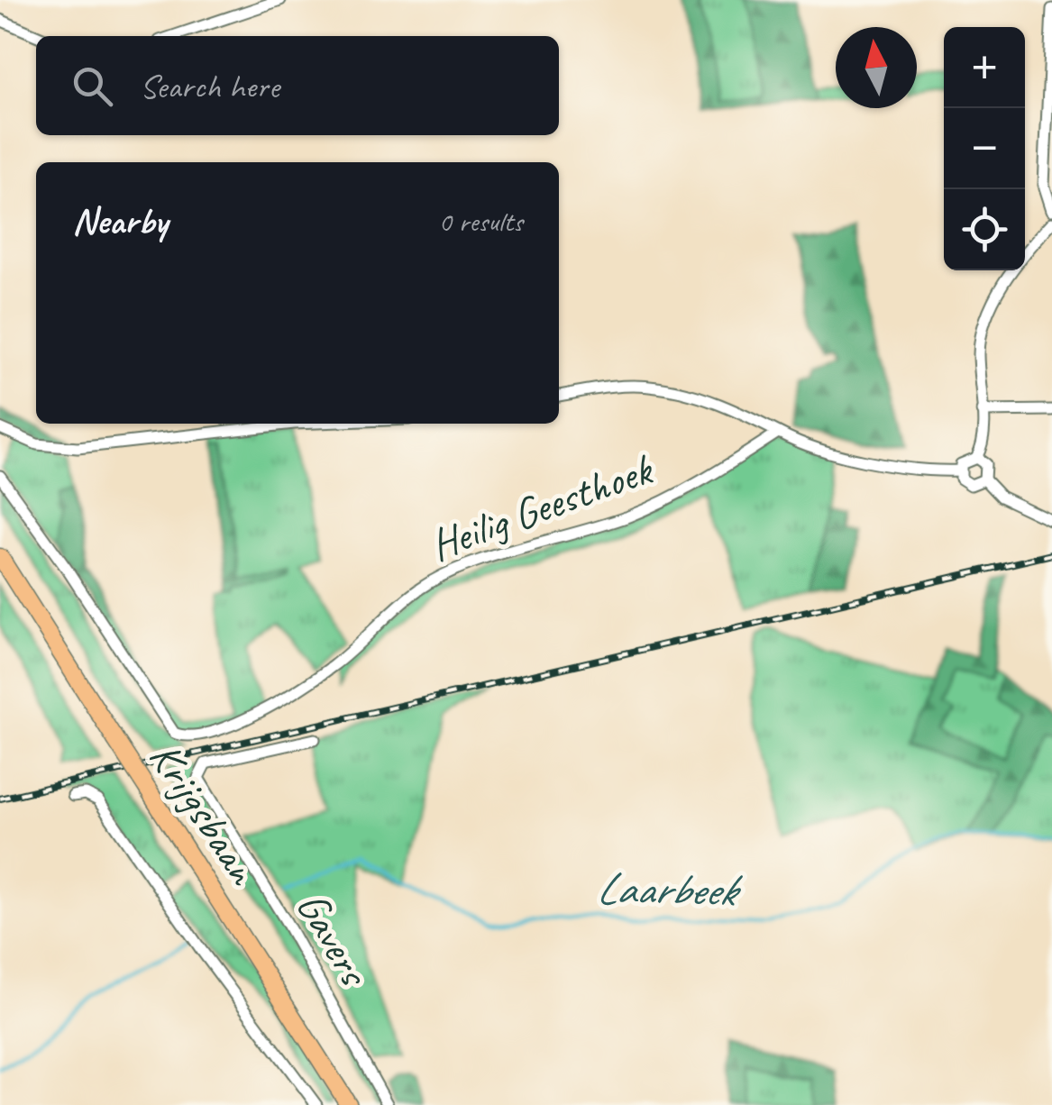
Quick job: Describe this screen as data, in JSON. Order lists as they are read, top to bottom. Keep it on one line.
{"streets":{"main road":["Krijgsbaan"],"street":["Heilig Geesthoek","Gavers"]},"water":["Laarbeek"],"north":"top","page":{"map_buttons":["+","−"],"search":"Search here","heading":["Nearby","0 results"]}}
